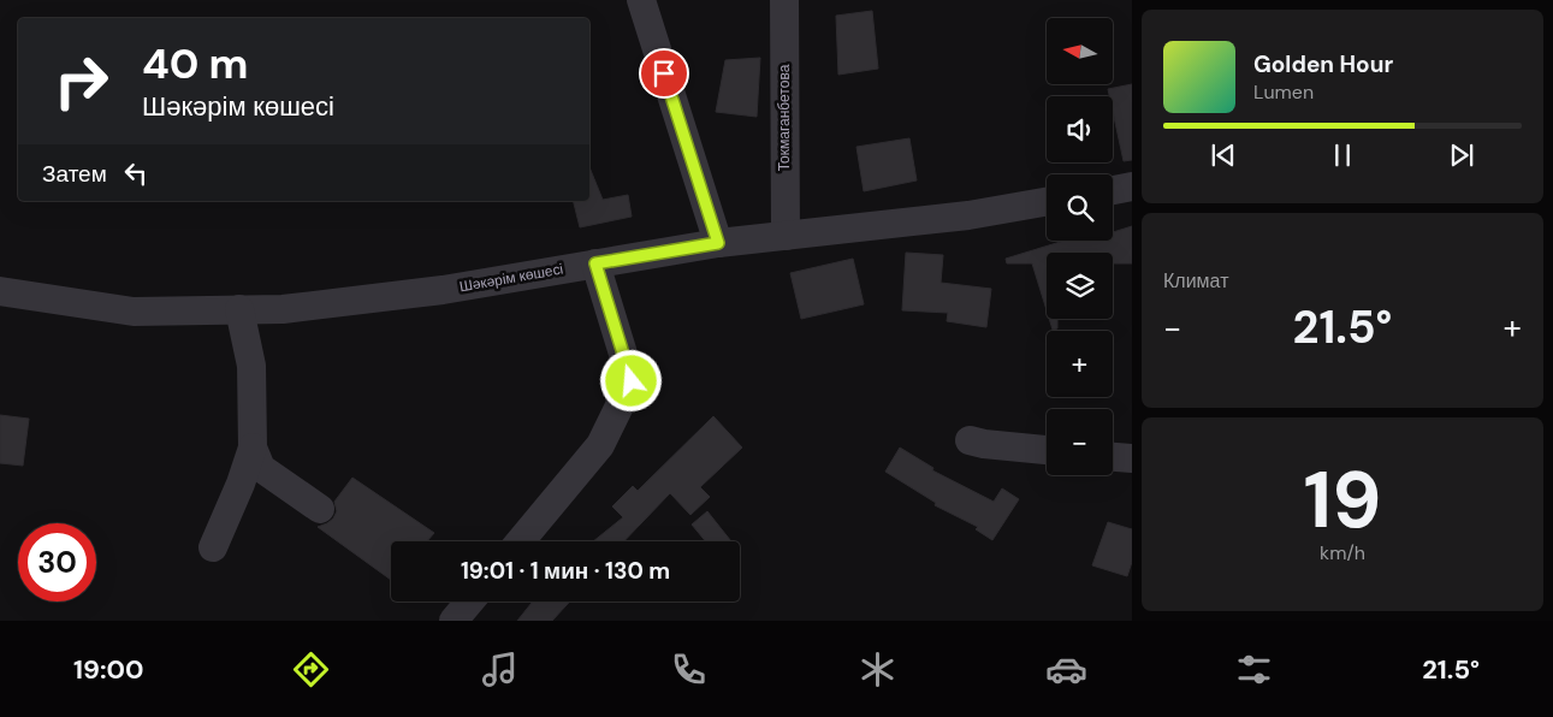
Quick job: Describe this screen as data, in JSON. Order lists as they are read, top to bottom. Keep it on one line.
{"streets":{"street":["Токмаганбетова","Шәкәрім көшесі"]},"crossings":[["Токмаганбетова","Шәкәрім көшесі"]],"north":"left","page":{"map_buttons":["+","−"],"turn":["40 m","Шәкәрім көшесі"],"song":["Golden Hour","Lumen"],"then":"Затем","tile":["Климат",["19","km/h"]],"heat":["−","21.5°","+"],"limit":"30","trip":"19:01 · 1 мин · 130 m","tabs":["19:00","21.5°"]}}
